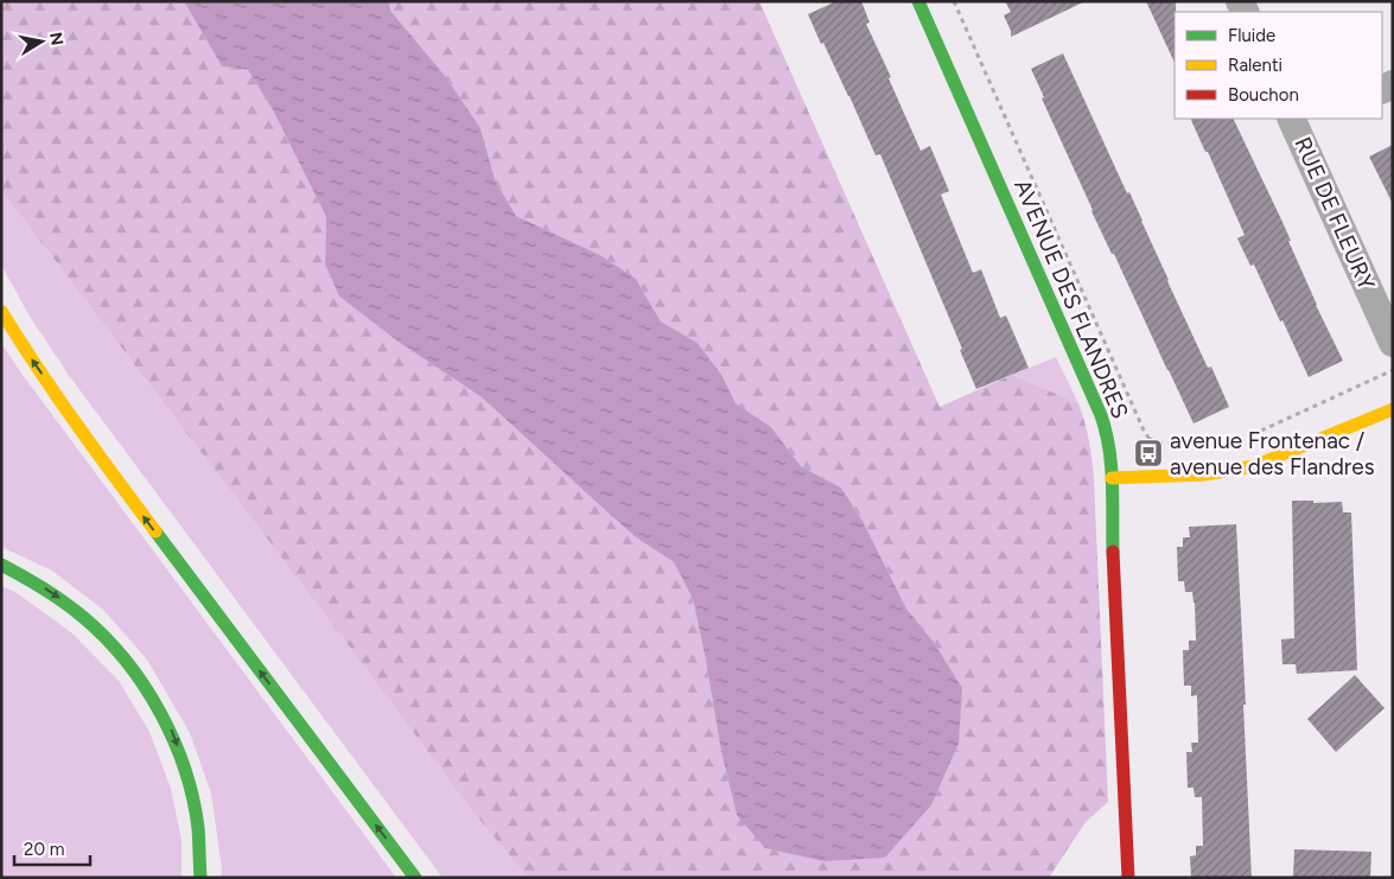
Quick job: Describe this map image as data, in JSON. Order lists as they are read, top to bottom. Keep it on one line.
{"streets":{"main road":["AVENUE DES FLANDRES"],"street":["RUE DE FLEURY"]},"places":{"bus stop":["avenue Frontenac / avenue des Flandres"]},"legend":["Fluide","Ralenti","Bouchon"],"scale_bar":"20 m","north":"right"}
